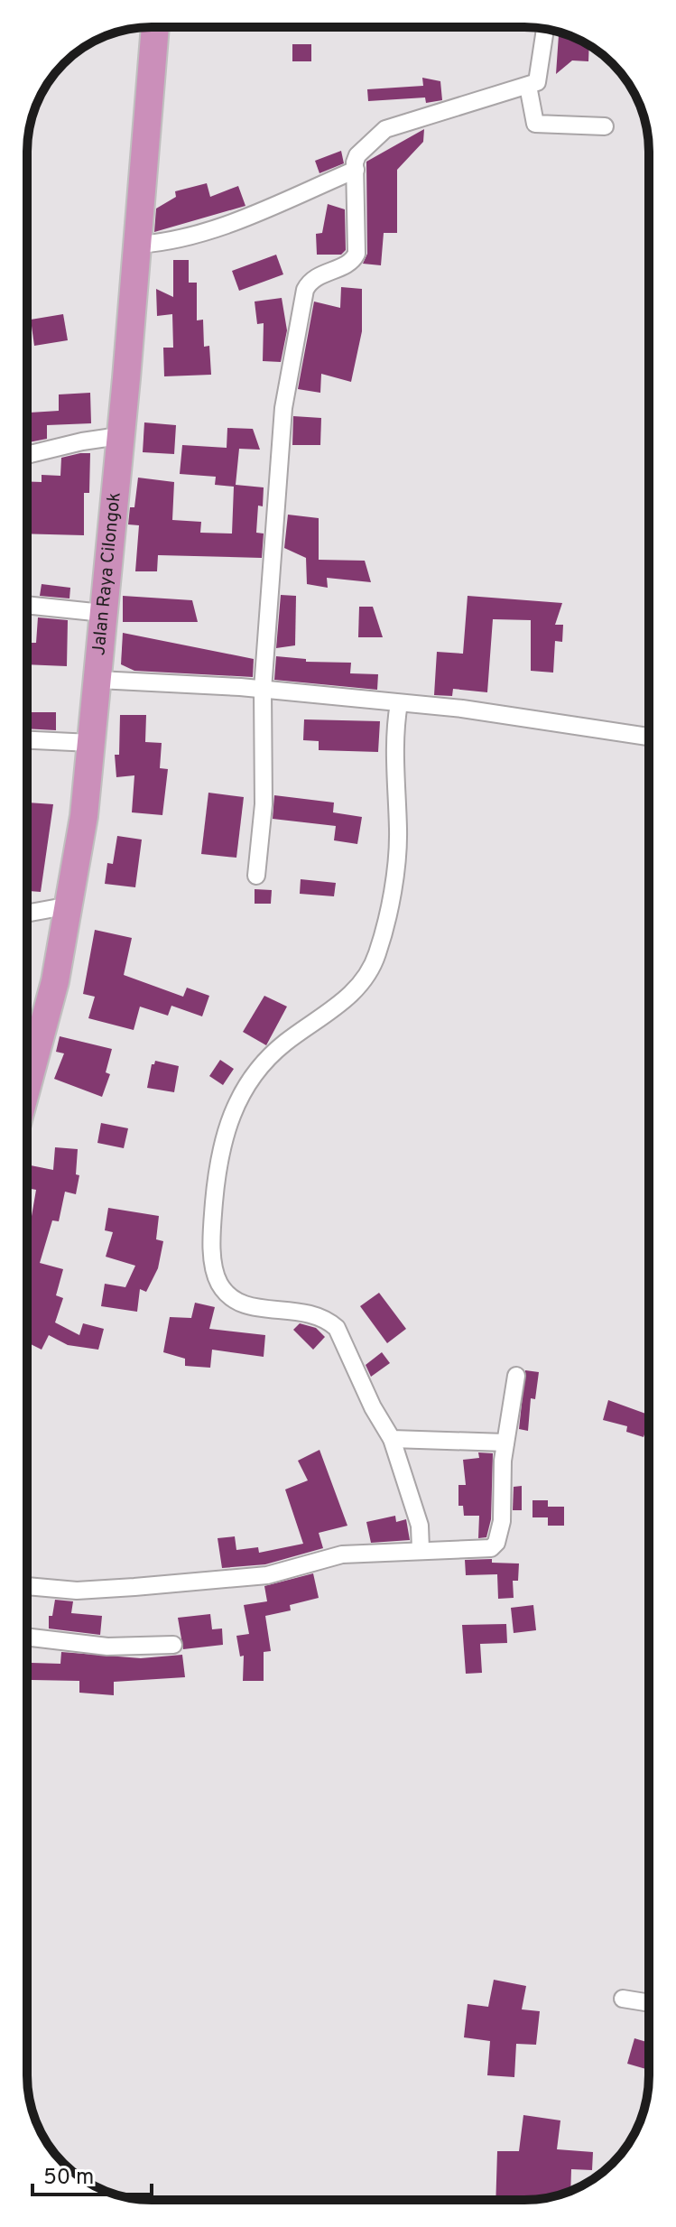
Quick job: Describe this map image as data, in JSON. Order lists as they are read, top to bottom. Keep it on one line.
{"streets":{"highway":["Jalan Raya Cilongok"]},"scale_bar":"50 m"}
